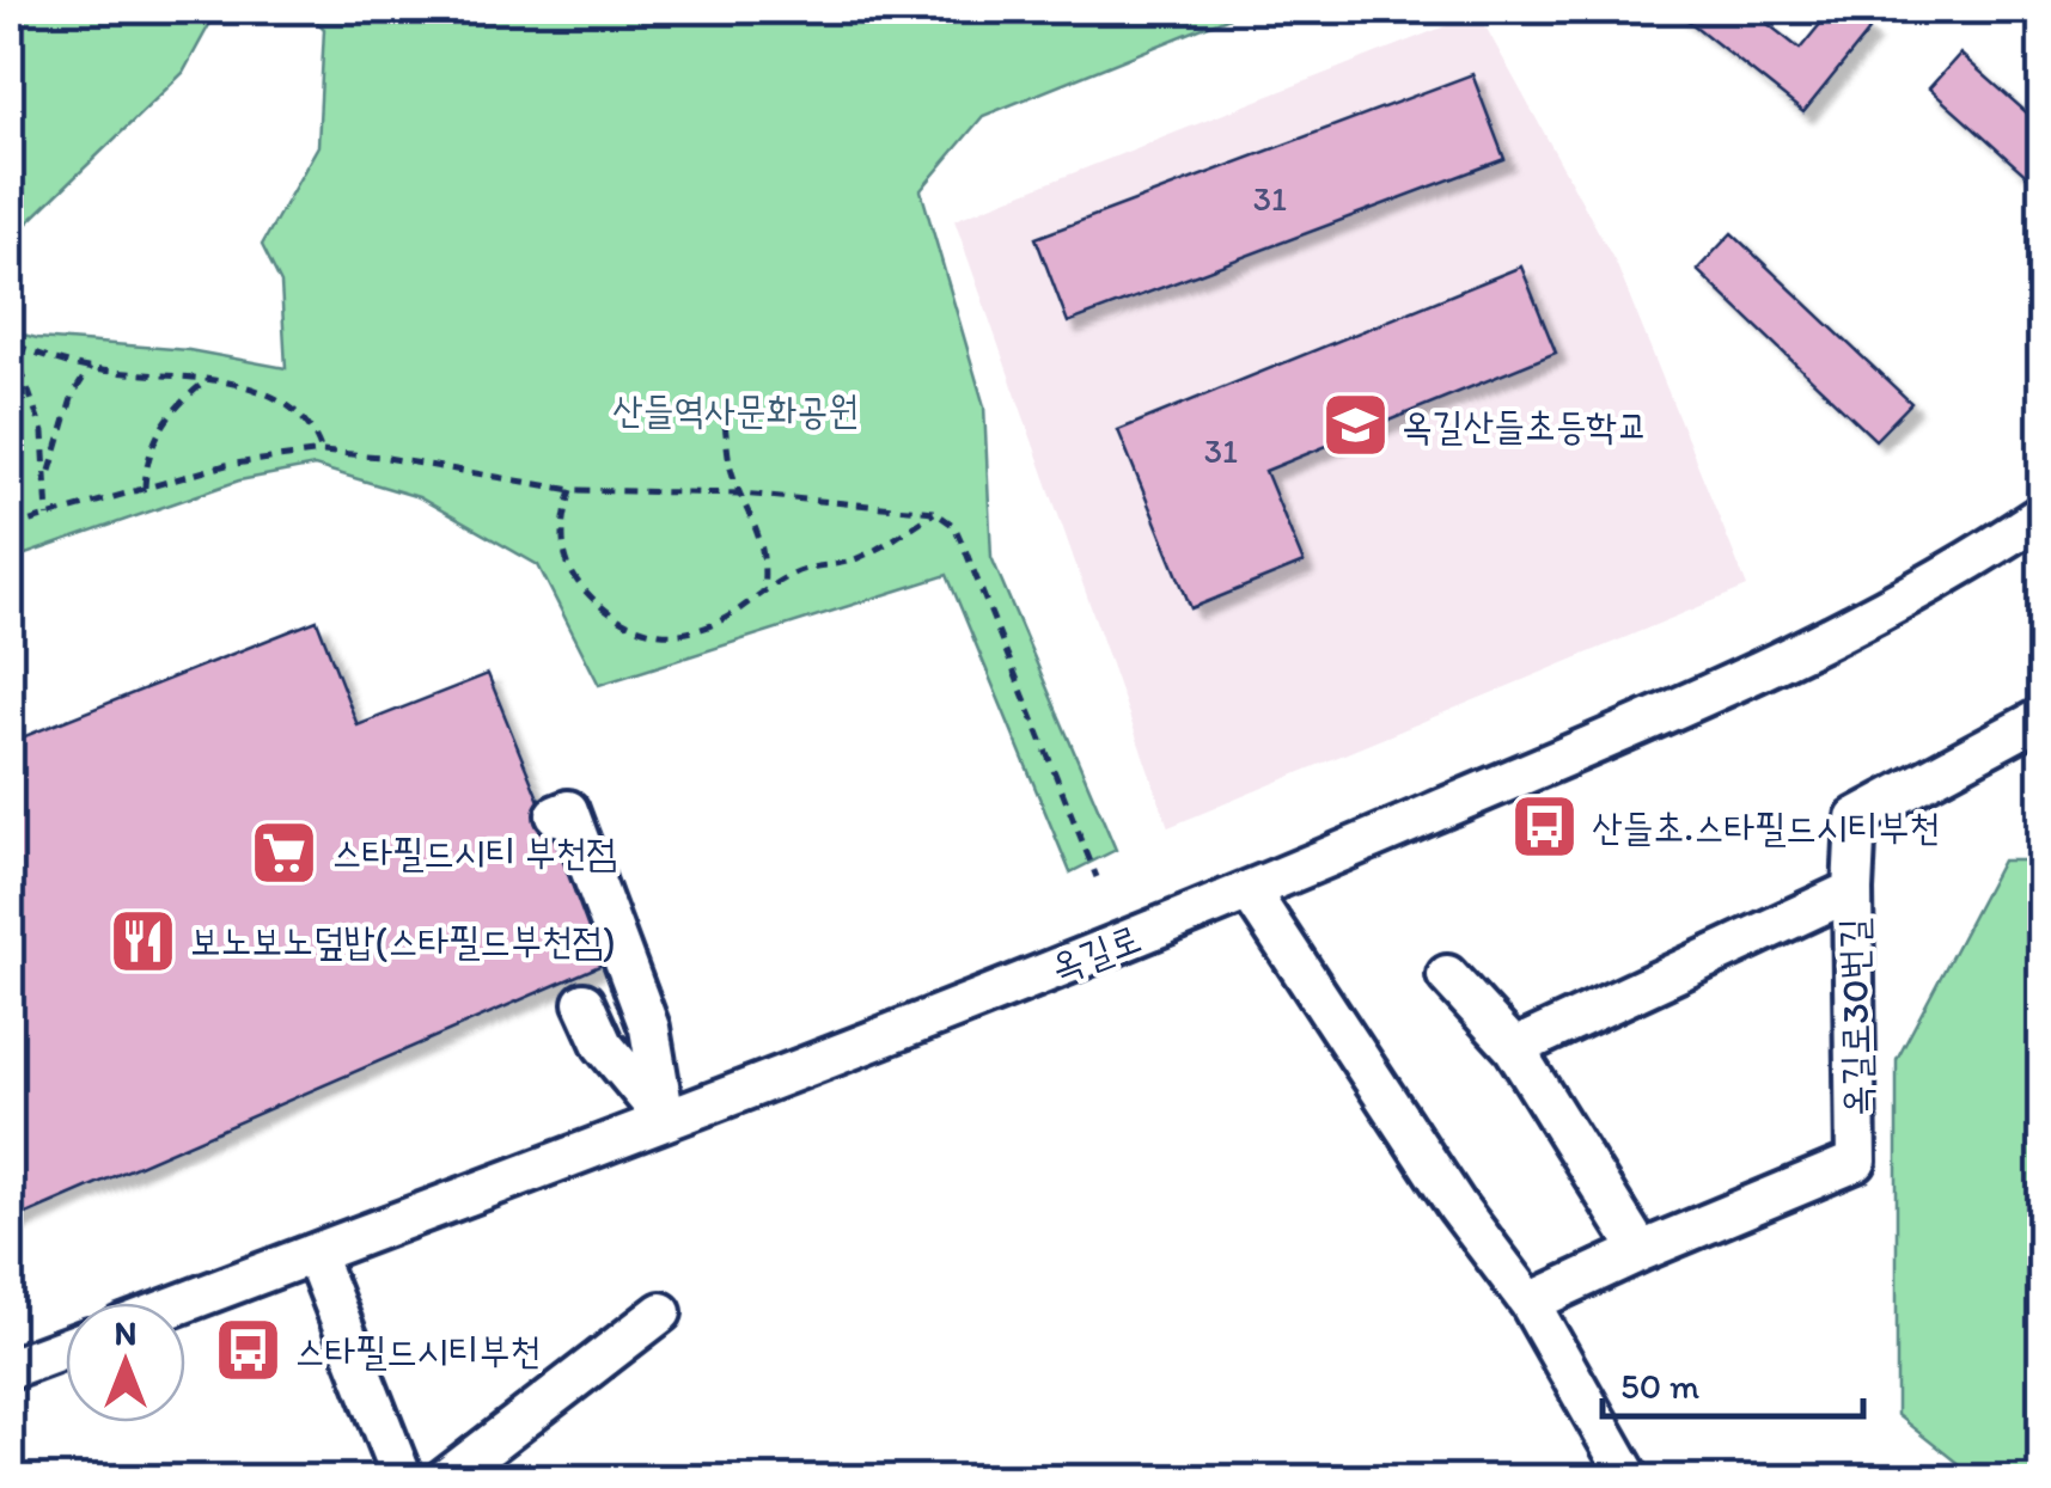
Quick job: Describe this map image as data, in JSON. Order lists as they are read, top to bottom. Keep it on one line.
{"streets":{"street":["옥길로","옥길로30번길"]},"parks":["산들역사문화공원"],"places":{"school or university":["옥길산들초등학교"],"bus stop":["산들초.스타필드시티부천","스타필드시티부천"],"supermarket":["스타필드시티 부천점"],"restaurant":["보노보노덮밥(스타필드부천점)"]},"house_numbers":["31","31"],"scale_bar":"50 m","north":"top"}
